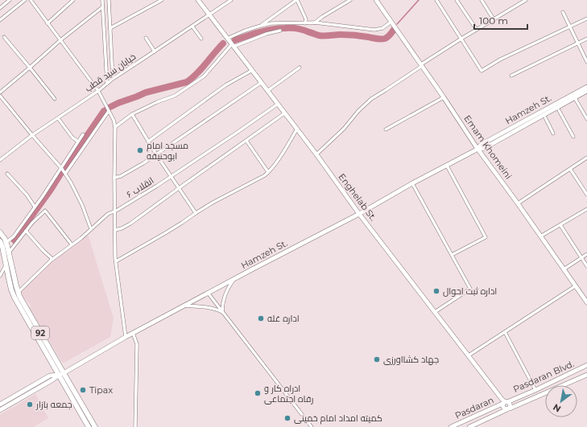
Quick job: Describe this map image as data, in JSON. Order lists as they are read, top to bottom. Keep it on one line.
{"streets":{"main road":["Hamzeh St.","Emam Khomeini","Enghelab St.","92","Pasdaran Blvd.","Pasdaran"],"street":["خیابان سید قطب","انقلاب ۶"]},"crossings":[["خیابان سید قطب","Enghelab St."],["Hamzeh St.","Emam Khomeini"],["Hamzeh St.","Enghelab St."],["Hamzeh St.","92"],["انقلاب ۶","Enghelab St."],["انقلاب ۶","92"],["Enghelab St.","Pasdaran Blvd."],["Enghelab St.","Pasdaran"],["Pasdaran Blvd.","Pasdaran"]],"places":["مسجد امام ابوحنیفه","اداره ثبت احوال","اداره غله","جهاد کشااورزی","Tipax","ادراه کار و رفاه اجتماعی","جمعه بازار","کمیته امداد امام خمینی"],"scale_bar":"100 m","north":"bottom left"}
